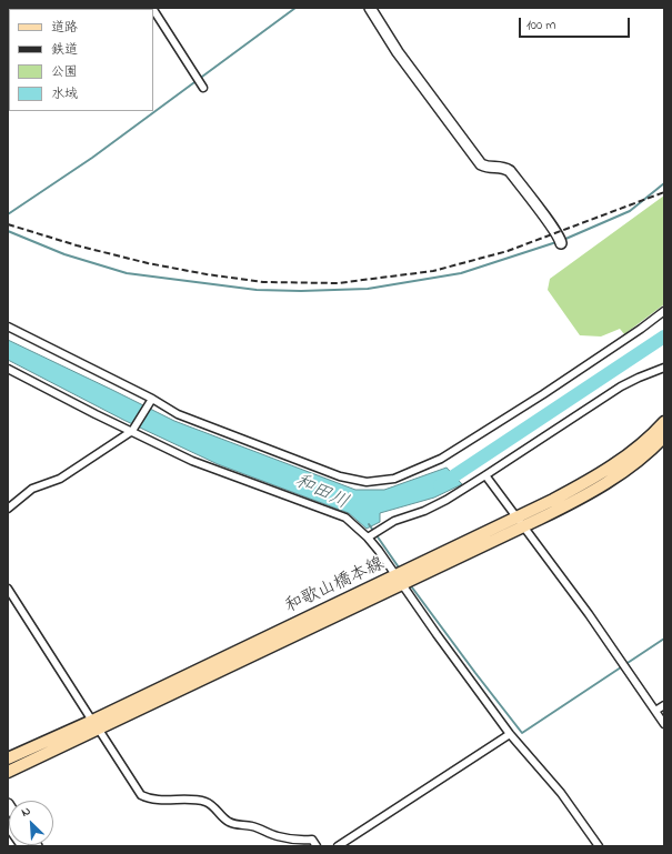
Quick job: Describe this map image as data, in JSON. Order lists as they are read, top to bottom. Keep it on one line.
{"streets":{"main road":["和歌山橋本線"]},"water":["和田川"],"legend":["道路","鉄道","公園","水域"],"scale_bar":"100 m","north":"top left"}
